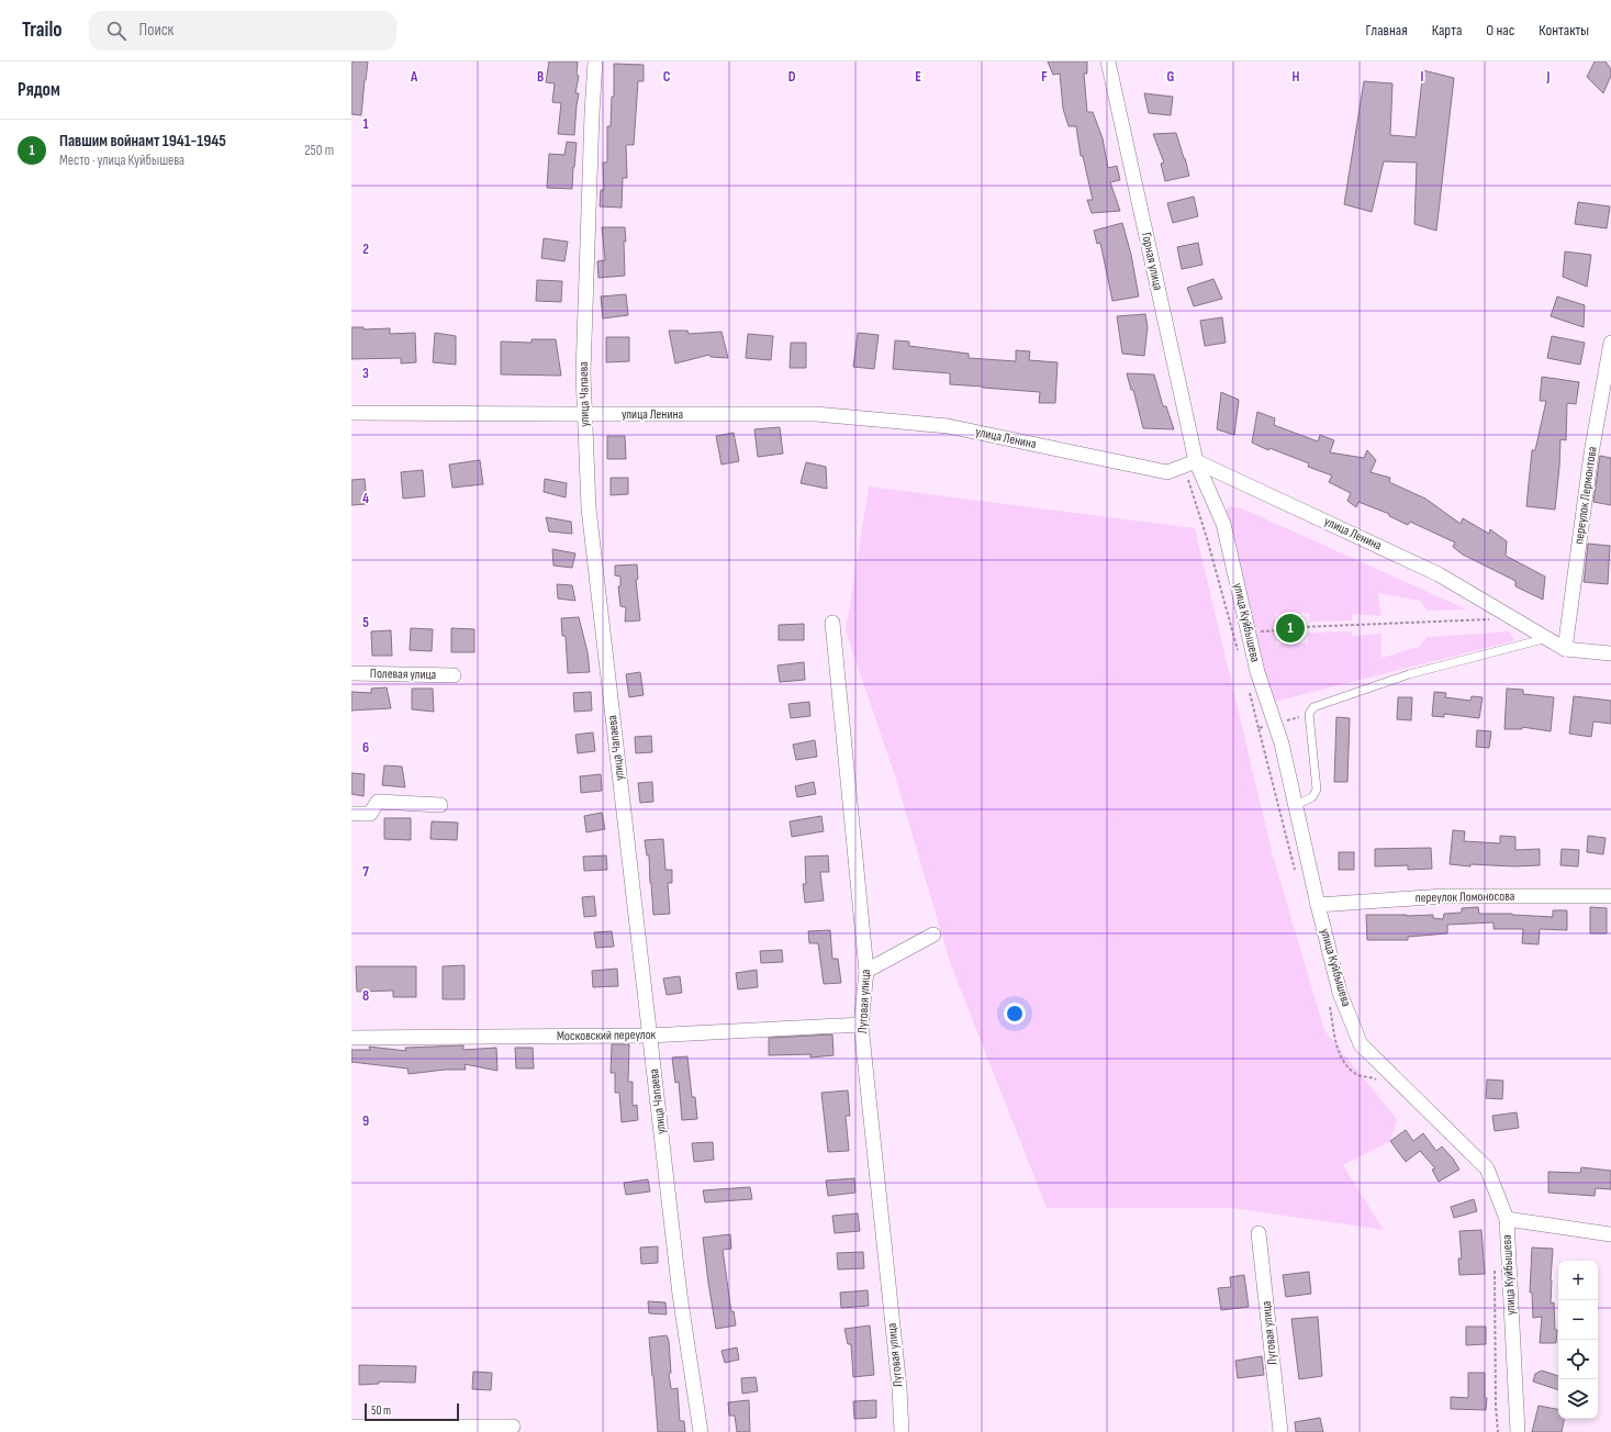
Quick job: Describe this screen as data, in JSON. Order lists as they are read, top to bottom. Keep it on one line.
{"streets":{"street":["Горная улица","улица Чапаева","улица Ленина","переулок Лермонтова","улица Куйбышева","Полевая улица","переулок Ломоносова","Луговая улица","Московский переулок"]},"crossings":[["Горная улица","улица Ленина"],["Горная улица","улица Куйбышева"],["улица Чапаева","улица Ленина"],["улица Чапаева","Московский переулок"],["улица Ленина","переулок Лермонтова"],["улица Ленина","улица Куйбышева"],["улица Куйбышева","переулок Ломоносова"],["Луговая улица","Московский переулок"]],"scale_bar":"50 m","page":{"header":"Trailo","search":"Поиск","nav":["Главная","Карта","О нас","Контакты"],"heading":"Рядом","list":[{"mark":"1","name":"Павшим войнамт 1941-1945","note":"Место · улица Куйбышева","value":"250 m"}],"pins":"1","map_buttons":["+","−"],"scale":"50 m"},"grid":{"columns":["A","B","C","D","E","F","G","H","I","J"],"rows":["1","2","3","4","5","6","7","8","9"]}}
